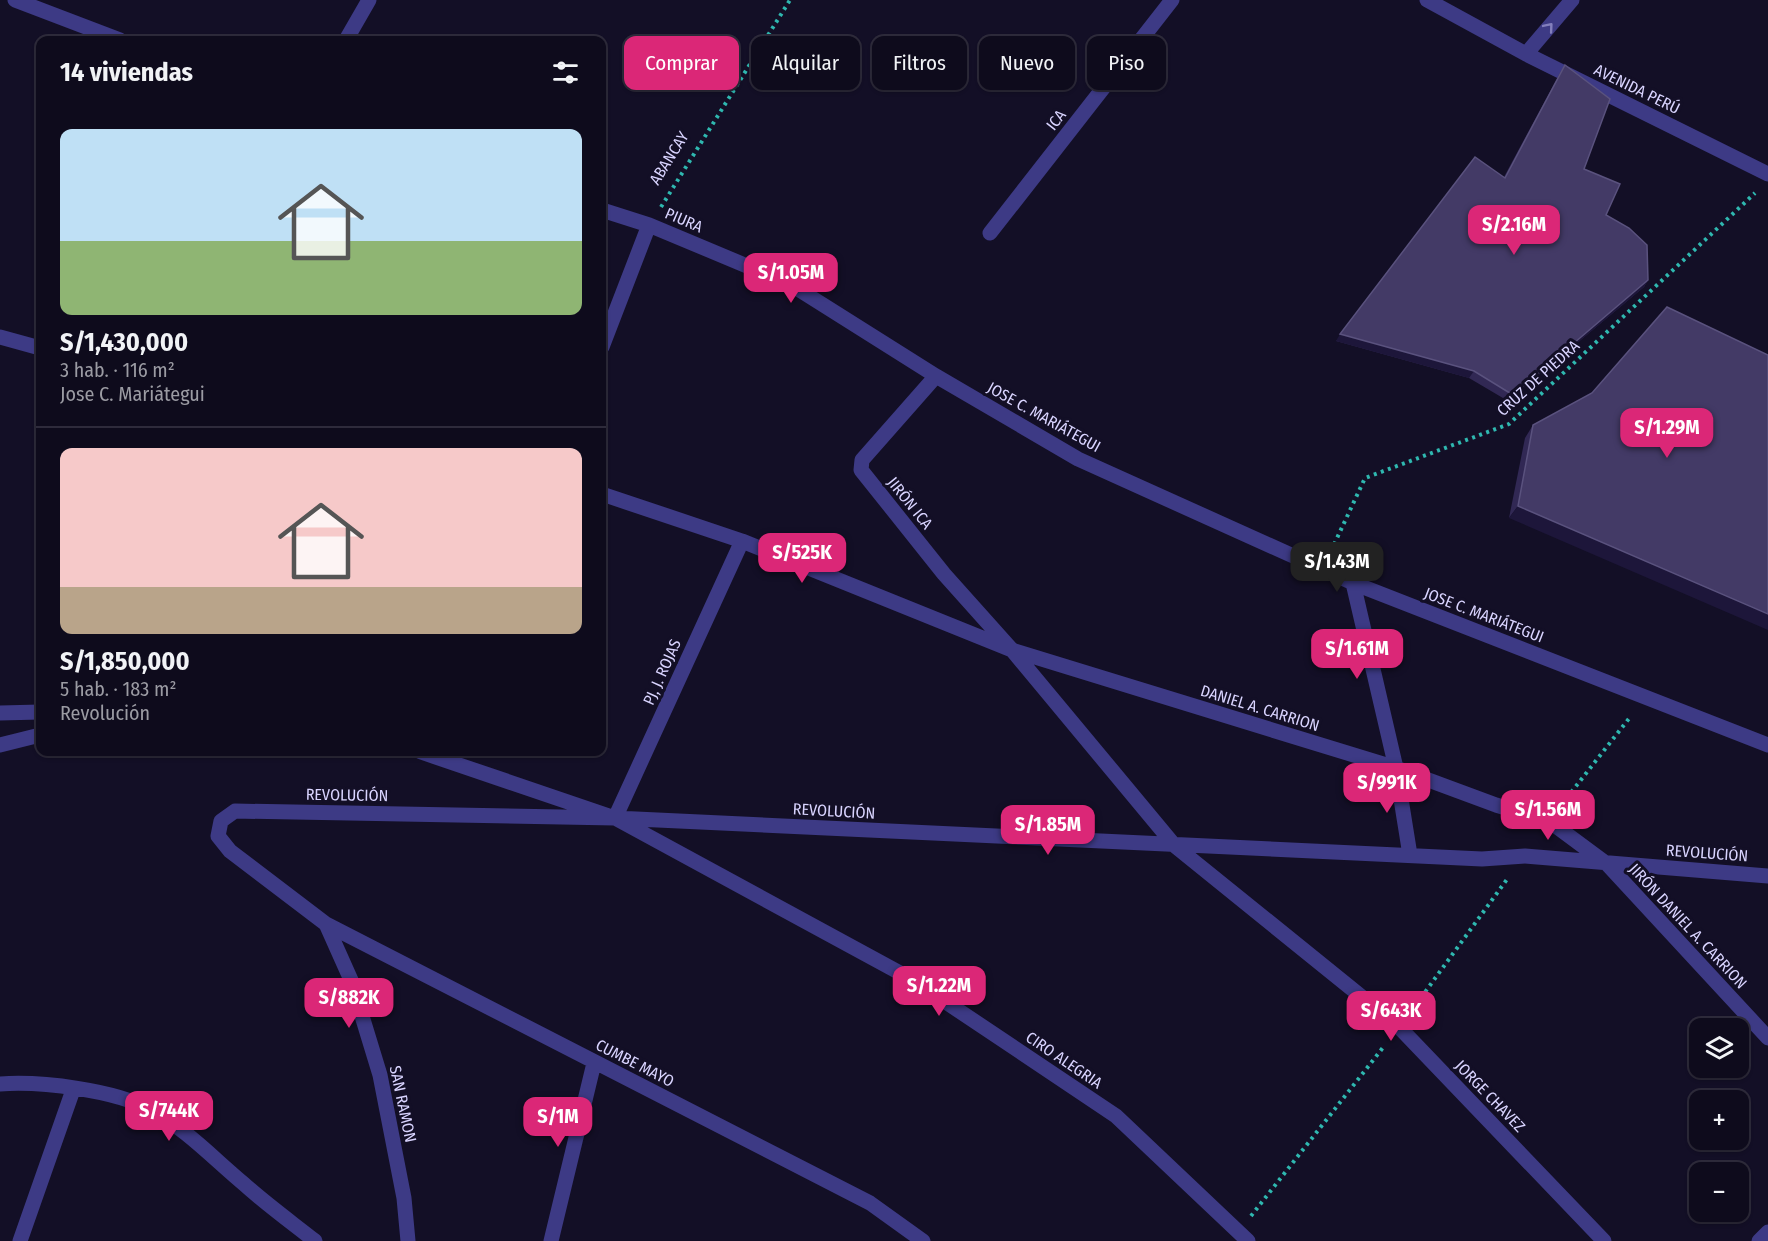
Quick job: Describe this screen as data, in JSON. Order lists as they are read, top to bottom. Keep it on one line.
{"streets":{"street":["AVENIDA PERÚ","ICA","PIURA","JOSE C. MARIÁTEGUI","JIRÓN ICA","PJ, J. ROJAS","DANIEL A. CARRION","REVOLUCIÓN","JIRÓN DANIEL A. CARRION","CIRO ALEGRIA","CUMBE MAYO","JORGE CHAVEZ","SAN RAMON"],"path":["ABANCAY","CRUZ DE PIEDRA"]},"crossings":[["ABANCAY","PIURA"],["PIURA","JOSE C. MARIÁTEGUI"],["PIURA","JIRÓN ICA"],["CRUZ DE PIEDRA","JOSE C. MARIÁTEGUI"],["JOSE C. MARIÁTEGUI","JIRÓN ICA"],["JIRÓN ICA","DANIEL A. CARRION"],["JIRÓN ICA","REVOLUCIÓN"],["JIRÓN ICA","JORGE CHAVEZ"],["PJ, J. ROJAS","REVOLUCIÓN"],["PJ, J. ROJAS","CIRO ALEGRIA"],["DANIEL A. CARRION","JIRÓN DANIEL A. CARRION"],["REVOLUCIÓN","JIRÓN DANIEL A. CARRION"],["REVOLUCIÓN","CIRO ALEGRIA"],["REVOLUCIÓN","JORGE CHAVEZ"],["REVOLUCIÓN","SAN RAMON"],["CUMBE MAYO","SAN RAMON"]],"page":{"chip":["Comprar","Alquilar","Filtros","Nuevo","Piso"],"heading":"14 viviendas","list":[{"name":"S/1,430,000","note":"3 hab. · 116 m² · Jose C. Mariátegui"},{"name":"S/1,850,000","note":"5 hab. · 183 m² · Revolución"}],"price":["S/2.16M","S/1.05M","S/1.29M","S/525K","S/1.43M","S/1.61M","S/991K","S/1.56M","S/1.85M","S/1.22M","S/882K","S/643K","S/744K","S/1M"],"map_buttons":["+","−"]}}
